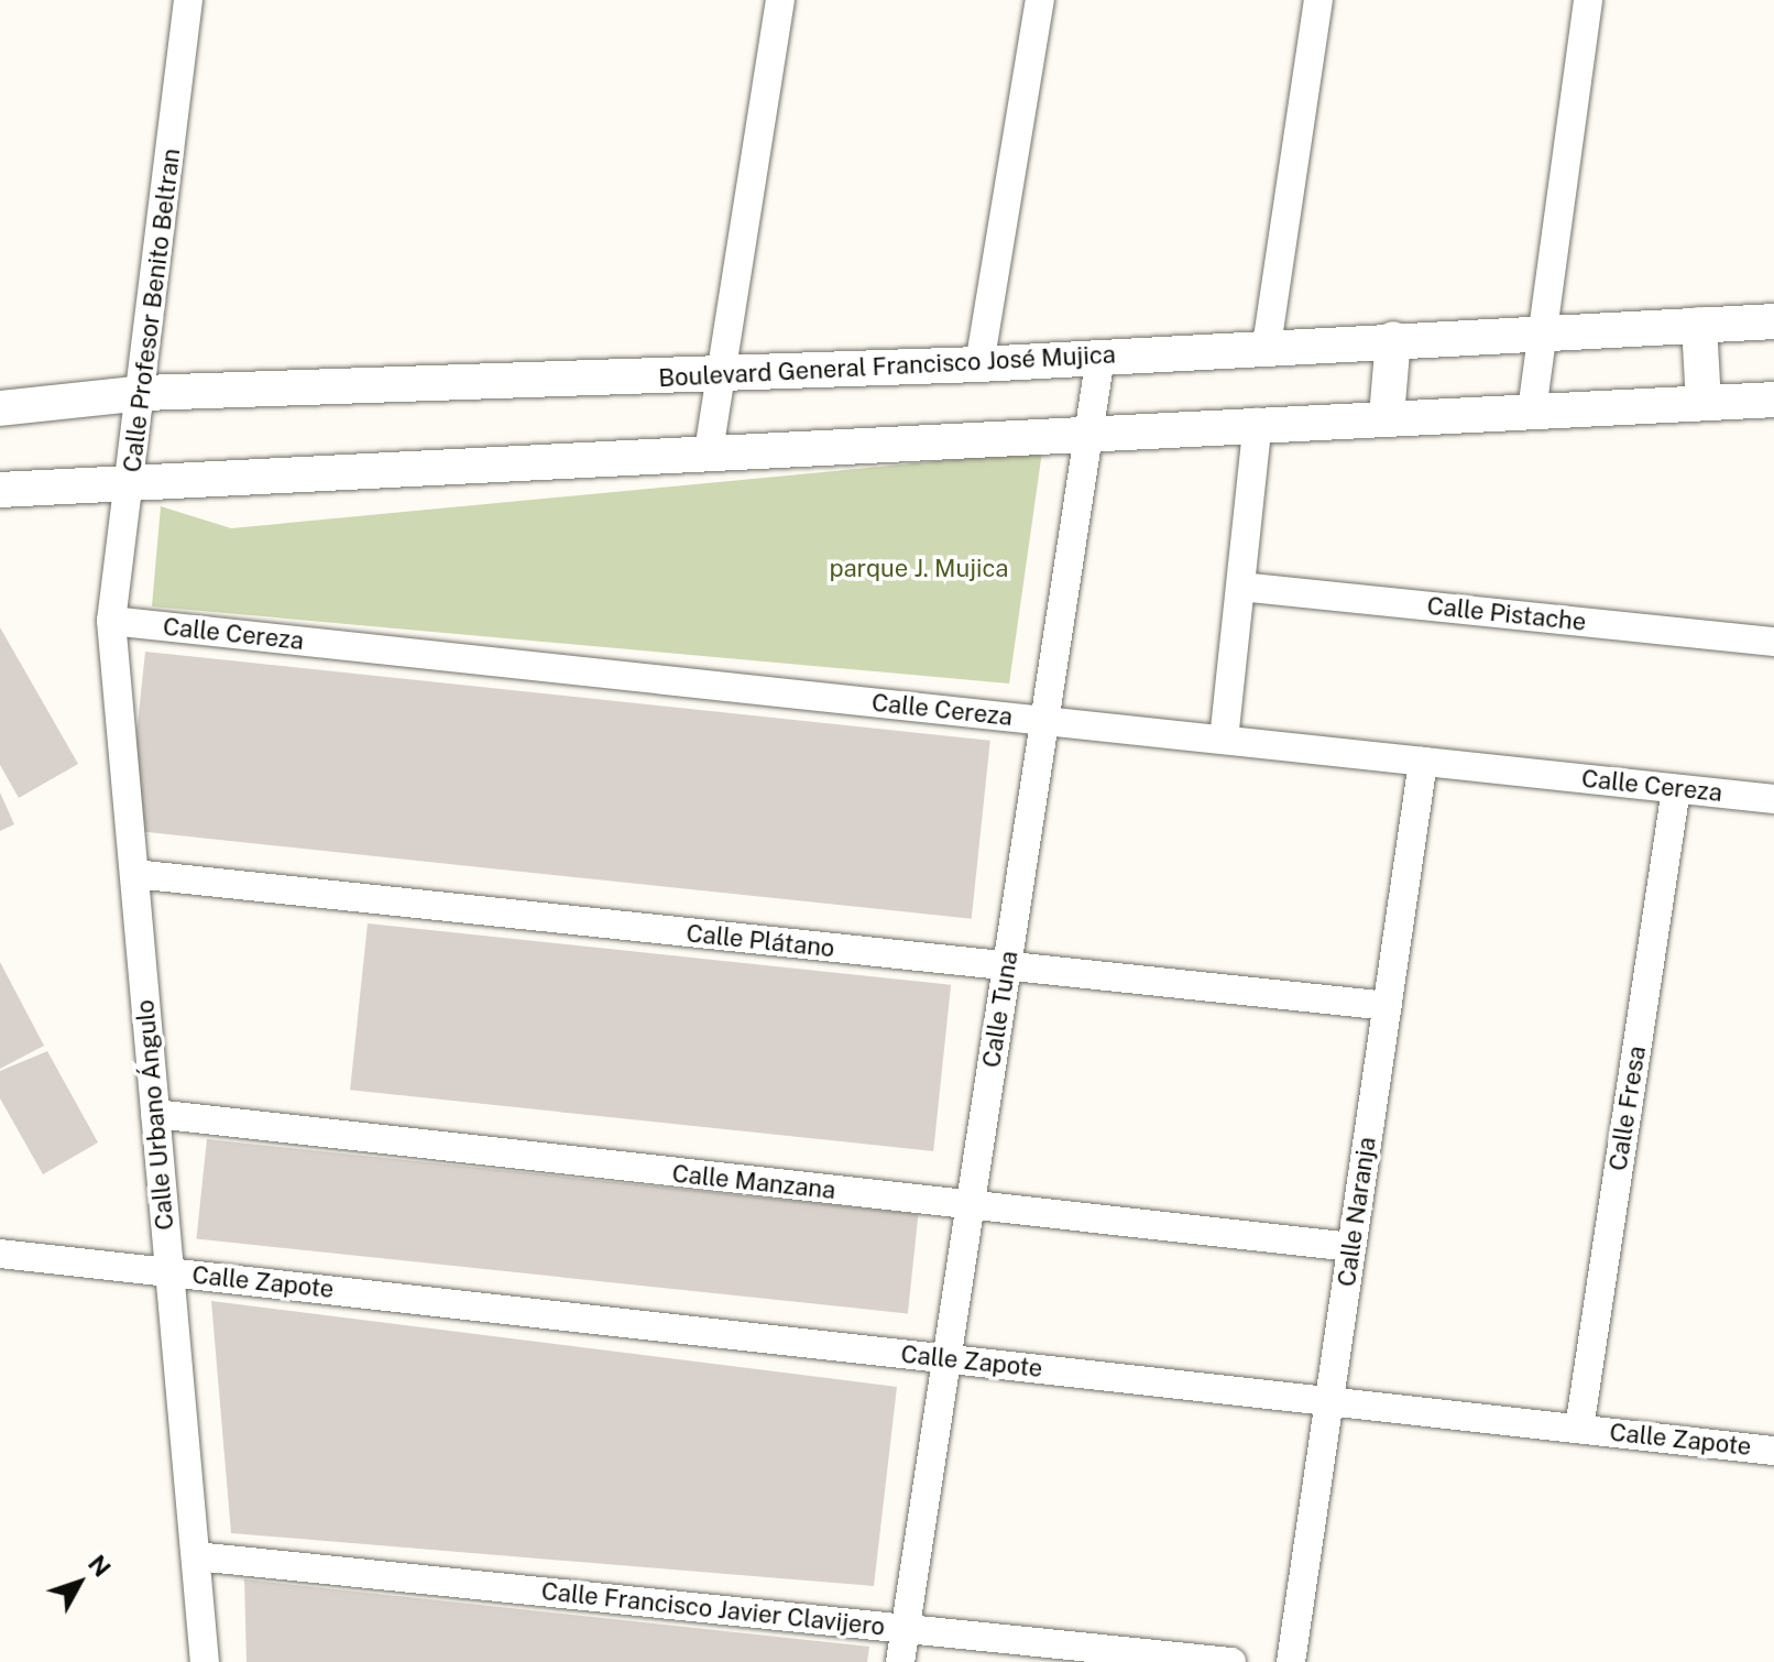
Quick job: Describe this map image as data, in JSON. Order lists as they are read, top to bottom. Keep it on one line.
{"streets":{"street":["Calle Profesor Benito Beltran","Boulevard General Francisco José Mujica","Calle Pistache","Calle Cereza","Calle Plátano","Calle Tuna","Calle Fresa","Calle Urbano Ángulo","Calle Manzana","Calle Naranja","Calle Zapote","Calle Francisco Javier Clavijero"]},"crossings":[["Calle Profesor Benito Beltran","Boulevard General Francisco José Mujica"],["Calle Profesor Benito Beltran","Calle Cereza"],["Calle Profesor Benito Beltran","Calle Urbano Ángulo"],["Boulevard General Francisco José Mujica","Calle Tuna"],["Calle Cereza","Calle Tuna"],["Calle Cereza","Calle Fresa"],["Calle Cereza","Calle Urbano Ángulo"],["Calle Cereza","Calle Naranja"],["Calle Plátano","Calle Tuna"],["Calle Plátano","Calle Urbano Ángulo"],["Calle Plátano","Calle Naranja"],["Calle Tuna","Calle Manzana"],["Calle Tuna","Calle Zapote"],["Calle Tuna","Calle Francisco Javier Clavijero"],["Calle Fresa","Calle Zapote"],["Calle Urbano Ángulo","Calle Manzana"],["Calle Urbano Ángulo","Calle Zapote"],["Calle Urbano Ángulo","Calle Francisco Javier Clavijero"],["Calle Manzana","Calle Naranja"],["Calle Naranja","Calle Zapote"]],"parks":["parque J. Mujica"],"north":"top right"}
